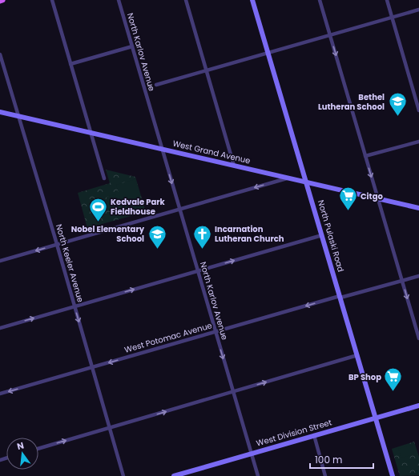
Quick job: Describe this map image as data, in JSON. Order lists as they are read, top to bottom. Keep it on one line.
{"streets":{"main road":["West Grand Avenue","North Pulaski Road","West Division Street"],"street":["North Karlov Avenue","North Keeler Avenue","West Potomac Avenue"]},"crossings":[["North Karlov Avenue","West Grand Avenue"],["North Karlov Avenue","West Potomac Avenue"],["North Karlov Avenue","West Division Street"],["West Grand Avenue","North Pulaski Road"],["West Grand Avenue","North Keeler Avenue"],["North Pulaski Road","West Potomac Avenue"],["North Pulaski Road","West Division Street"],["North Keeler Avenue","West Potomac Avenue"]],"one_way":["West Potomac Avenue"],"places":{"school or university":["Bethel Lutheran School","Nobel Elementary School"],"supermarket":["Citgo","BP Shop"],"sports":["Kedvale Park Fieldhouse"],"church":["Incarnation Lutheran Church"]},"scale_bar":"100 m","north":"top"}
